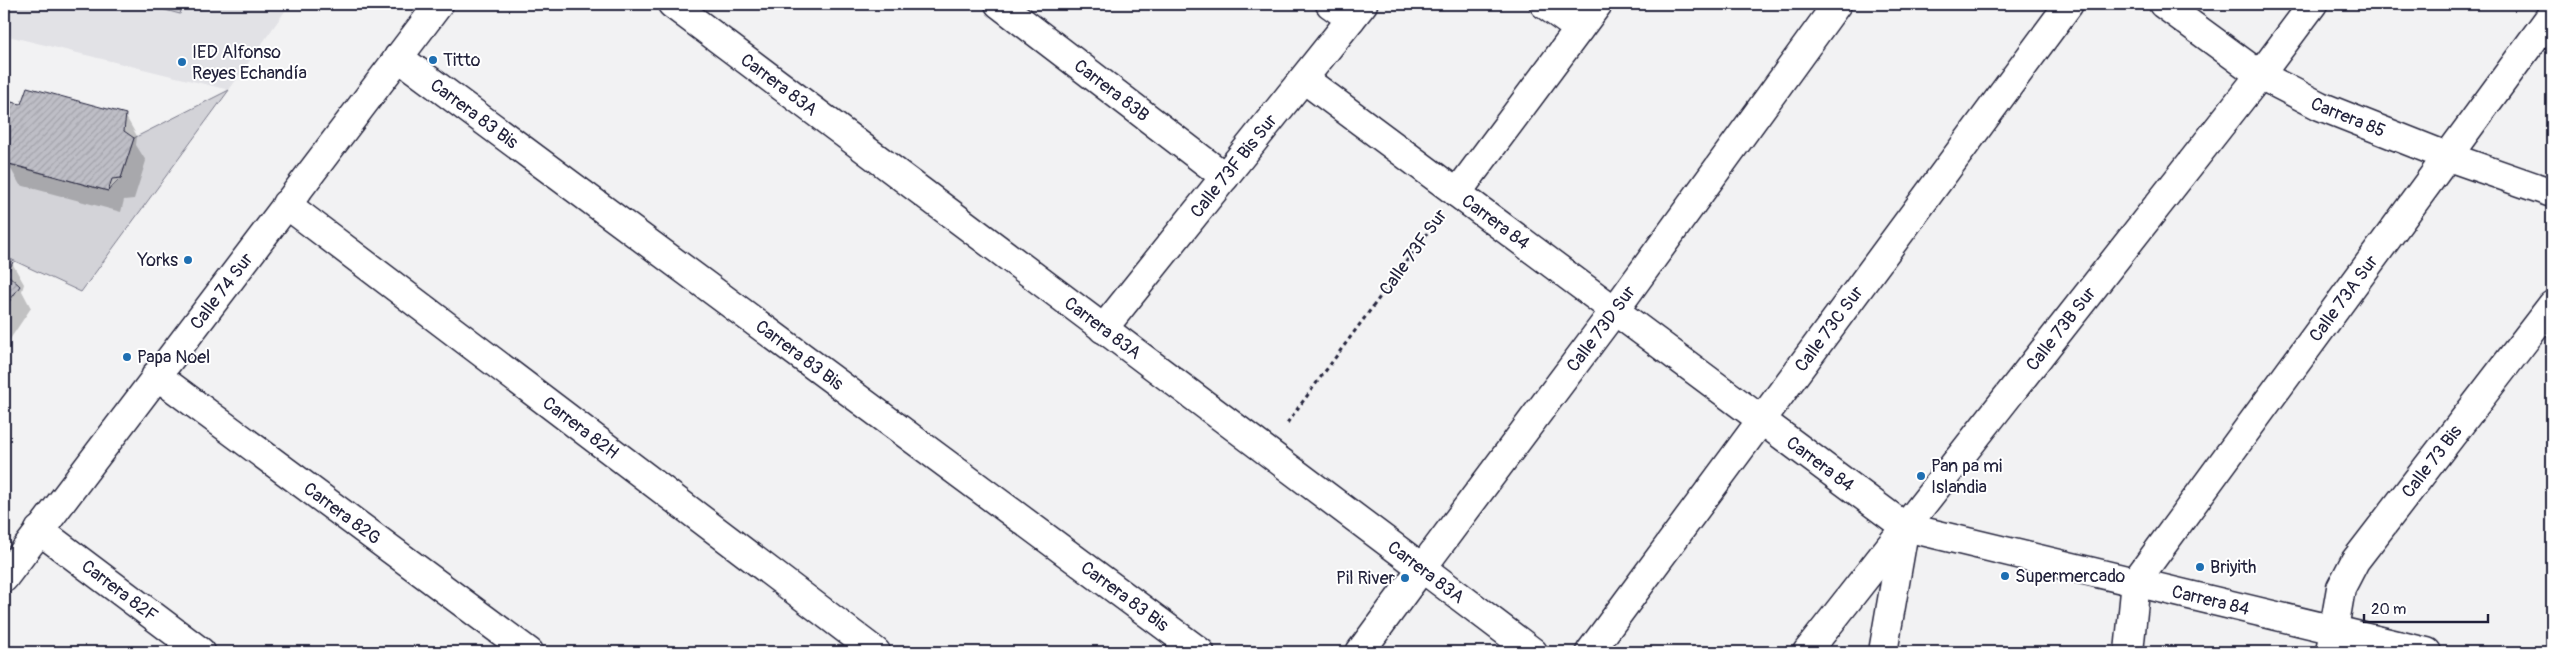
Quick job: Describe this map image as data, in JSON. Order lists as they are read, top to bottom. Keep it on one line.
{"streets":{"street":["Carrera 83A","Carrera 83B","Carrera 83 Bis","Carrera 85","Calle 73F Bis Sur","Carrera 84","Calle 73F Sur","Calle 74 Sur","Calle 73A Sur","Calle 73C Sur","Calle 73B Sur","Calle 73D Sur","Carrera 82H","Calle 73 Bis","Carrera 82G","Carrera 82F"]},"crossings":[["Carrera 83A","Calle 73F Bis Sur"],["Carrera 83A","Calle 73F Sur"],["Carrera 83A","Calle 73D Sur"],["Carrera 83B","Calle 73F Bis Sur"],["Carrera 83 Bis","Calle 74 Sur"],["Carrera 85","Calle 73A Sur"],["Carrera 85","Calle 73B Sur"],["Calle 73F Bis Sur","Carrera 84"],["Carrera 84","Calle 73F Sur"],["Carrera 84","Calle 73A Sur"],["Carrera 84","Calle 73C Sur"],["Carrera 84","Calle 73B Sur"],["Carrera 84","Calle 73D Sur"],["Carrera 84","Calle 73 Bis"],["Calle 74 Sur","Carrera 82H"],["Calle 74 Sur","Carrera 82G"],["Calle 74 Sur","Carrera 82F"]],"places":["Titto","IED Alfonso Reyes Echandía","Yorks","Papa Noel","Pan pa mi Islandia","Briyith","Supermercado","Pil River"],"scale_bar":"20 m"}
